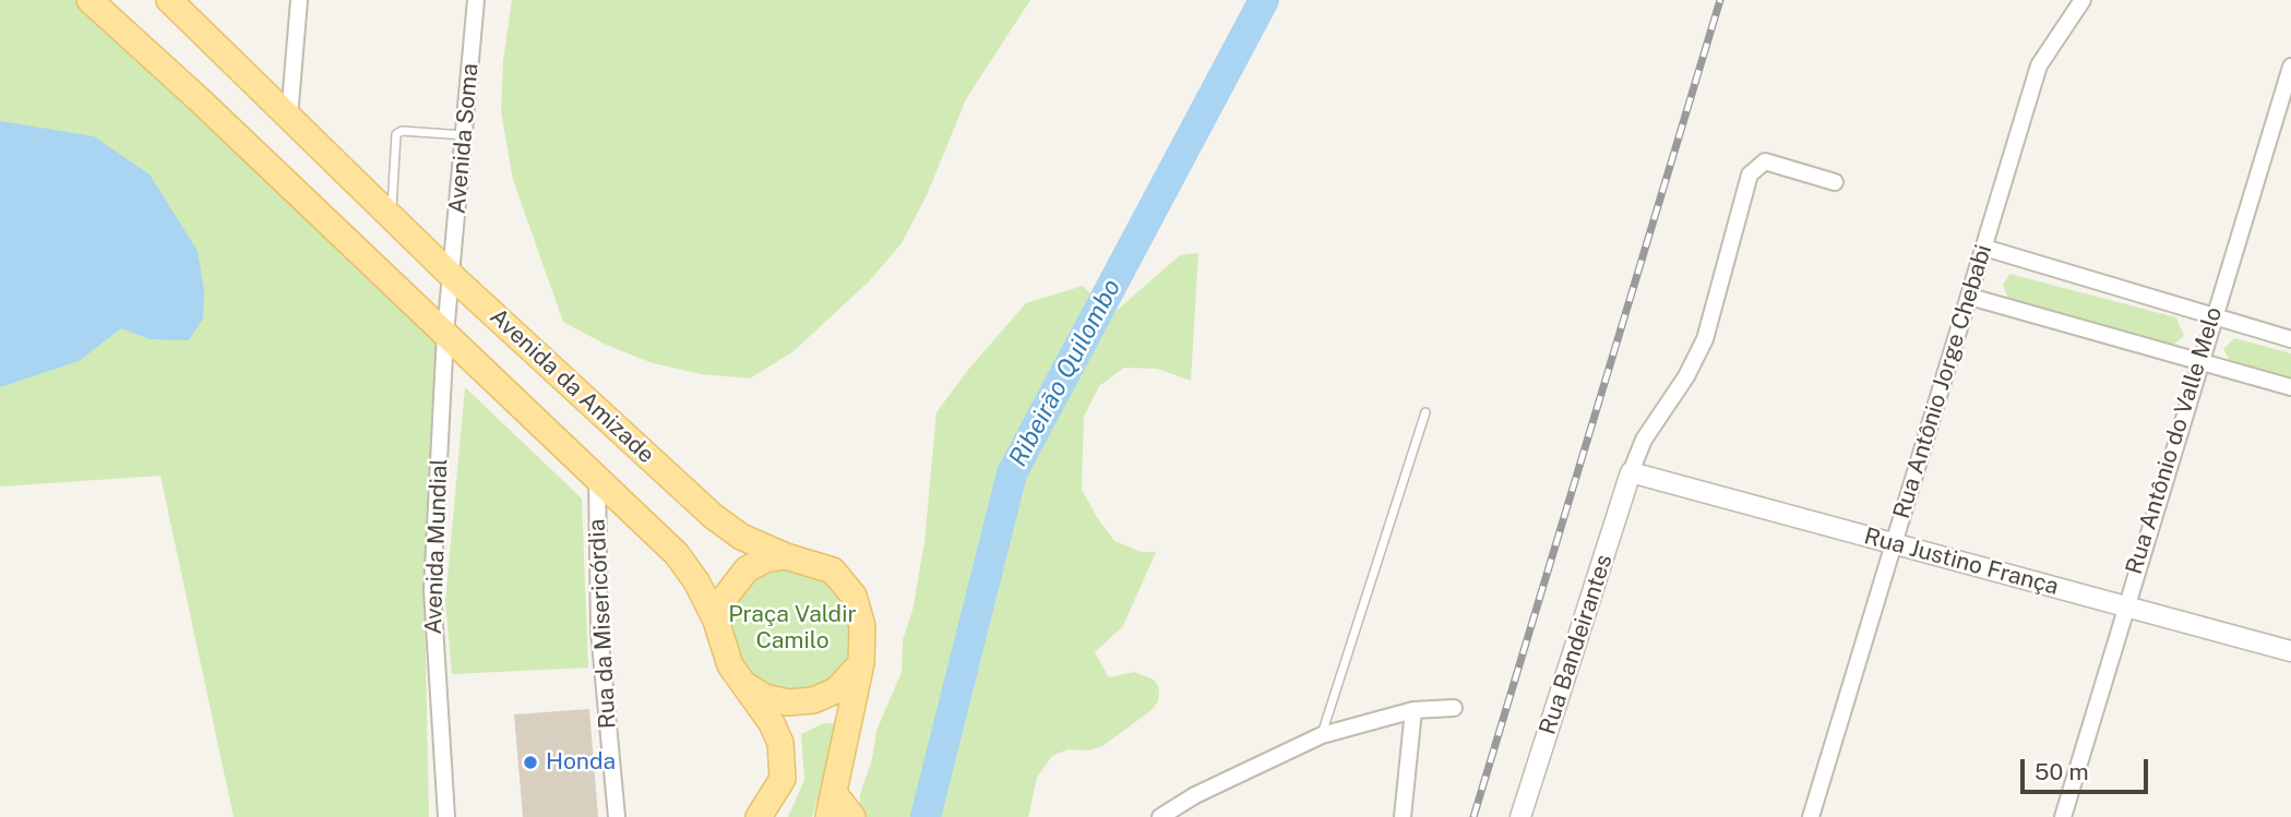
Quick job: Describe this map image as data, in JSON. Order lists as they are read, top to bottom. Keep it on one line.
{"streets":{"main road":["Avenida da Amizade"],"street":["Avenida Soma","Rua Antônio Jorge Chebabi","Rua Antônio do Valle Melo","Avenida Mundial","Rua Justino França","Rua da Misericórdia","Rua Bandeirantes"]},"crossings":[["Avenida Soma","Avenida da Amizade"],["Avenida Soma","Avenida Mundial"],["Rua Antônio Jorge Chebabi","Rua Justino França"],["Avenida da Amizade","Avenida Mundial"],["Avenida da Amizade","Rua da Misericórdia"],["Rua Antônio do Valle Melo","Rua Justino França"],["Rua Justino França","Rua Bandeirantes"]],"water":["Ribeirão Quilombo"],"parks":["Praça Valdir Camilo"],"places":["Honda"],"scale_bar":"50 m"}
